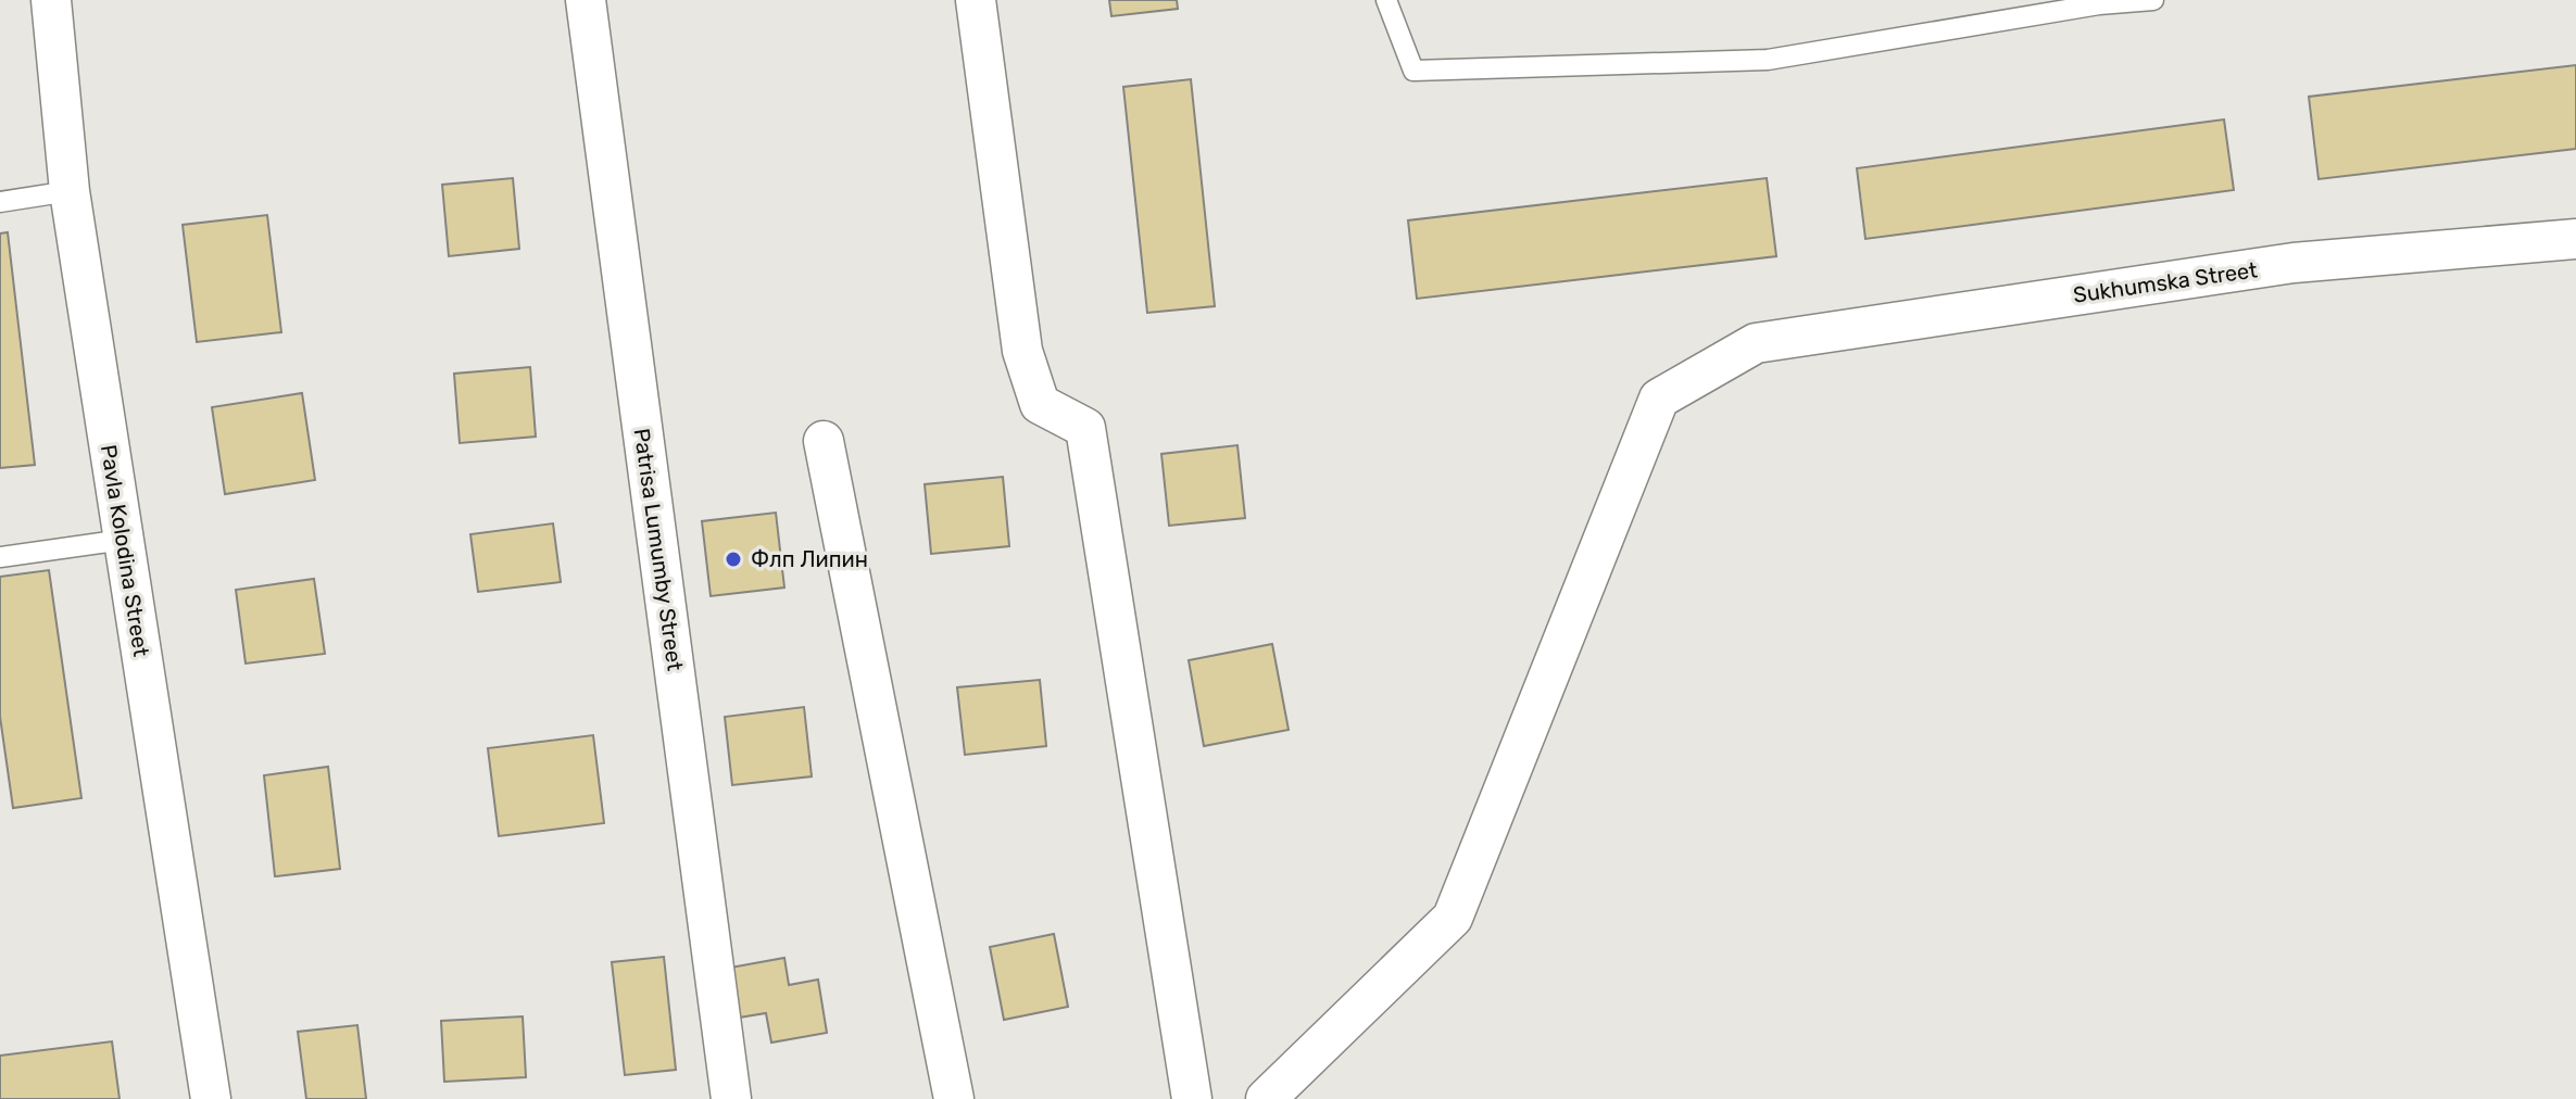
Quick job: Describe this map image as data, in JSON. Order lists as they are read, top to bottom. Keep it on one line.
{"streets":{"street":["Sukhumska Street","Patrisa Lumumby Street","Pavla Kolodina Street"]},"places":["Флп Липин"]}
